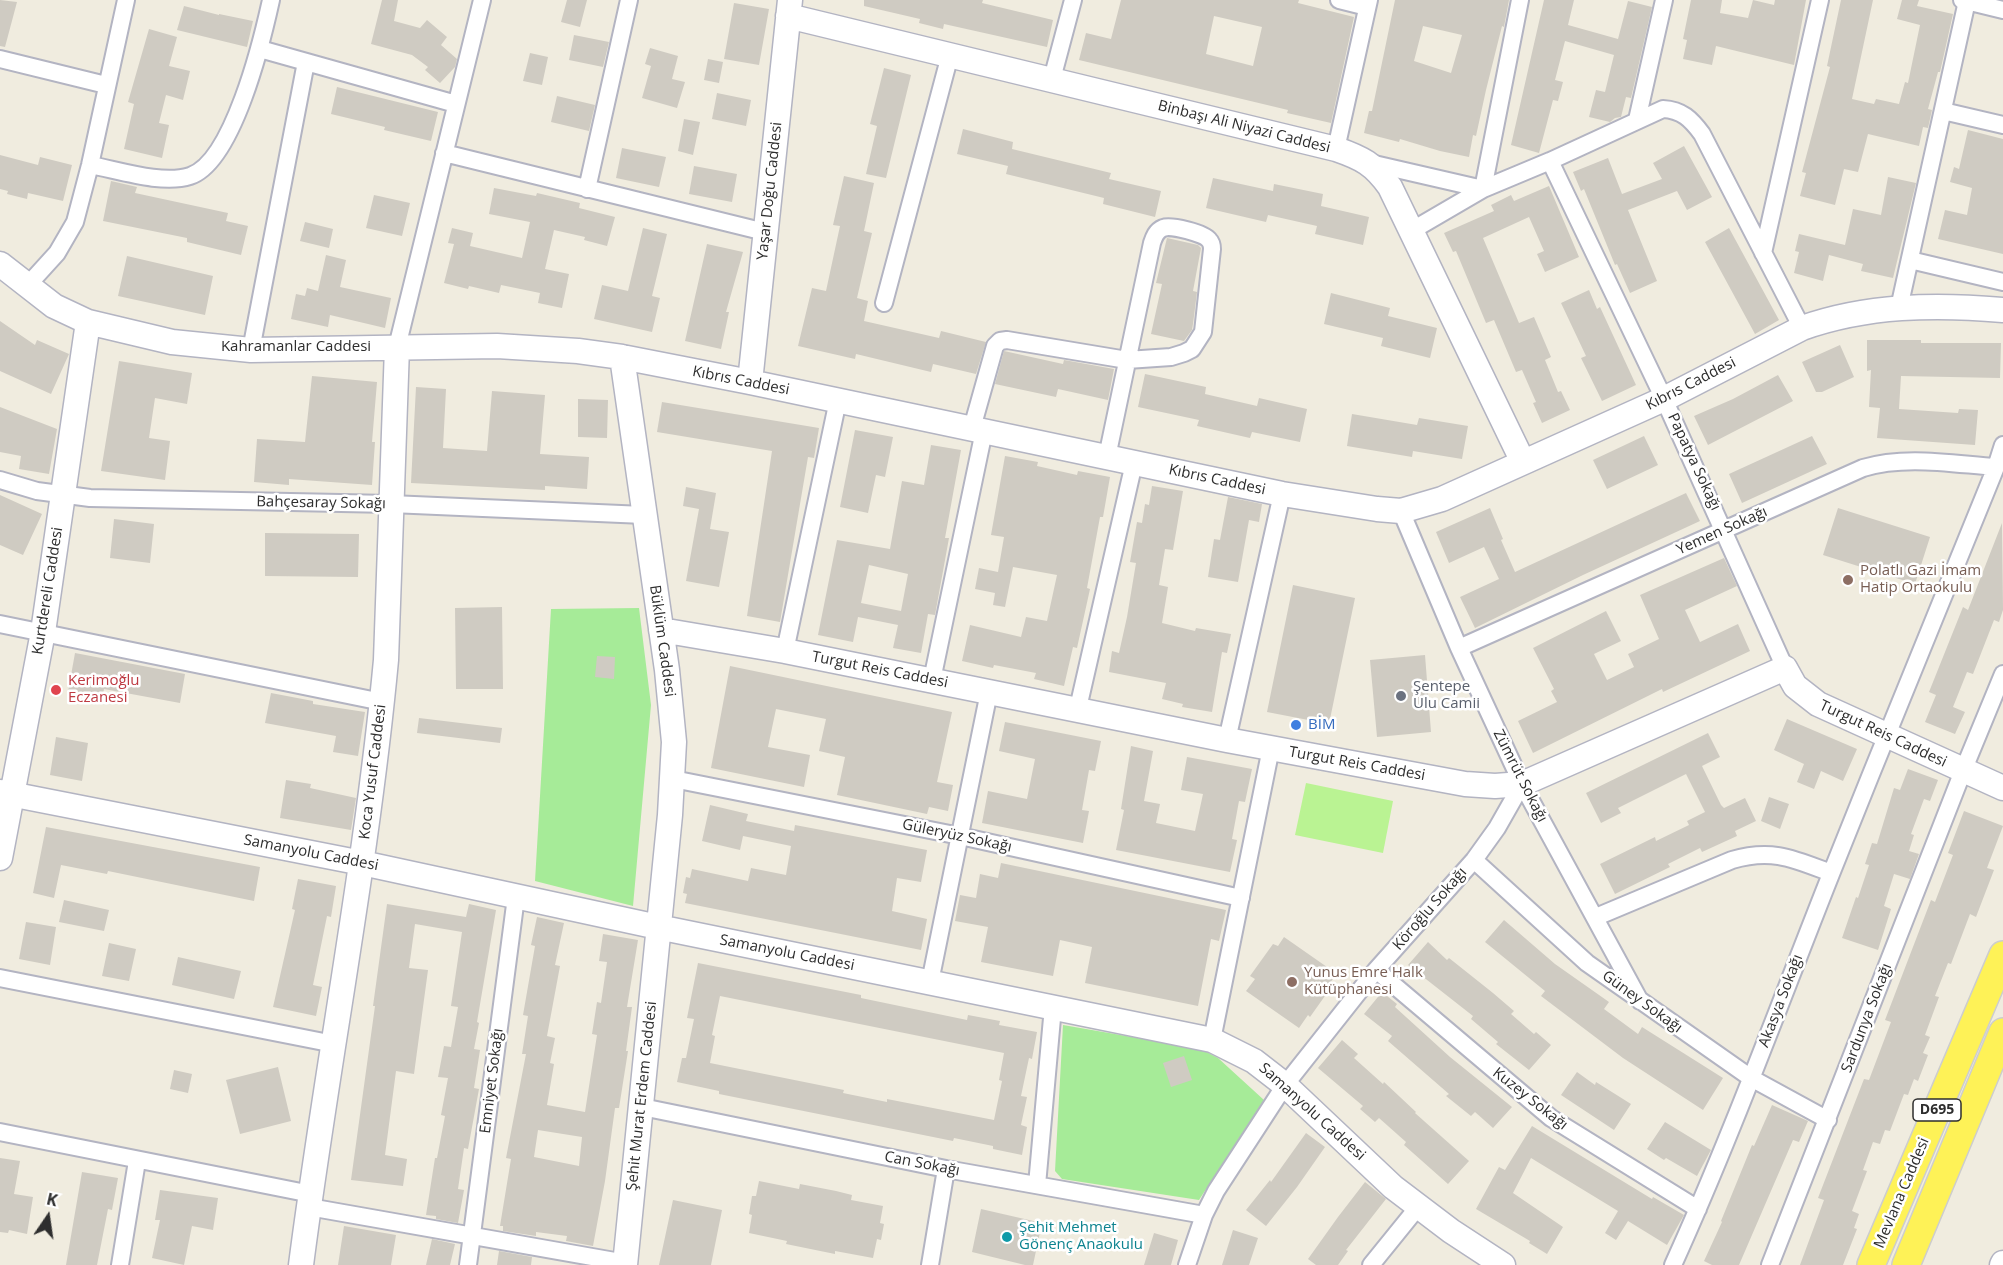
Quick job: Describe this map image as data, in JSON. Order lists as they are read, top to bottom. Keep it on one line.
{"streets":{"main road":["D695","Mevlana Caddesi"],"street":["Binbaşı Ali Niyazi Caddesi","Yaşar Doğu Caddesi","Kahramanlar Caddesi","Kıbrıs Caddesi","Papatya Sokağı","Bahçesaray Sokağı","Yemen Sokağı","Kurtdereli Caddesi","Büklüm Caddesi","Turgut Reis Caddesi","Koca Yusuf Caddesi","Zümrüt Sokağı","Güleryüz Sokağı","Samanyolu Caddesi","Köroğlu Sokağı","Akasya Sokağı","Güney Sokağı","Sardunya Sokağı","Emniyet Sokağı","Şehit Murat Erdem Caddesi","Kuzey Sokağı","Can Sokağı"]},"crossings":[["Binbaşı Ali Niyazi Caddesi","Yaşar Doğu Caddesi"],["Binbaşı Ali Niyazi Caddesi","Kıbrıs Caddesi"],["Yaşar Doğu Caddesi","Kıbrıs Caddesi"],["Kahramanlar Caddesi","Kıbrıs Caddesi"],["Kahramanlar Caddesi","Kurtdereli Caddesi"],["Kahramanlar Caddesi","Koca Yusuf Caddesi"],["Kıbrıs Caddesi","Papatya Sokağı"],["Kıbrıs Caddesi","Büklüm Caddesi"],["Kıbrıs Caddesi","Koca Yusuf Caddesi"],["Kıbrıs Caddesi","Zümrüt Sokağı"],["Papatya Sokağı","Yemen Sokağı"],["Papatya Sokağı","Turgut Reis Caddesi"],["Bahçesaray Sokağı","Kurtdereli Caddesi"],["Bahçesaray Sokağı","Büklüm Caddesi"],["Bahçesaray Sokağı","Koca Yusuf Caddesi"],["Yemen Sokağı","Zümrüt Sokağı"],["Yemen Sokağı","Akasya Sokağı"],["Kurtdereli Caddesi","Samanyolu Caddesi"],["Büklüm Caddesi","Turgut Reis Caddesi"],["Büklüm Caddesi","Güleryüz Sokağı"],["Büklüm Caddesi","Samanyolu Caddesi"],["Büklüm Caddesi","Şehit Murat Erdem Caddesi"],["Turgut Reis Caddesi","Zümrüt Sokağı"],["Turgut Reis Caddesi","Köroğlu Sokağı"],["Turgut Reis Caddesi","Akasya Sokağı"],["Turgut Reis Caddesi","Sardunya Sokağı"],["Koca Yusuf Caddesi","Samanyolu Caddesi"],["Zümrüt Sokağı","Köroğlu Sokağı"],["Zümrüt Sokağı","Güney Sokağı"],["Samanyolu Caddesi","Köroğlu Sokağı"],["Samanyolu Caddesi","Emniyet Sokağı"],["Samanyolu Caddesi","Şehit Murat Erdem Caddesi"],["Köroğlu Sokağı","Güney Sokağı"],["Köroğlu Sokağı","Kuzey Sokağı"],["Köroğlu Sokağı","Can Sokağı"],["Akasya Sokağı","Güney Sokağı"],["Akasya Sokağı","Kuzey Sokağı"],["Güney Sokağı","Sardunya Sokağı"],["Şehit Murat Erdem Caddesi","Can Sokağı"]],"places":["Polatlı Gazi İmam Hatip Ortaokulu","Kerimoğlu Eczanesi","Şentepe Ulu Camii","BİM","Yunus Emre Halk Kütüphanesi","Şehit Mehmet Gönenç Anaokulu"],"north":"top"}
